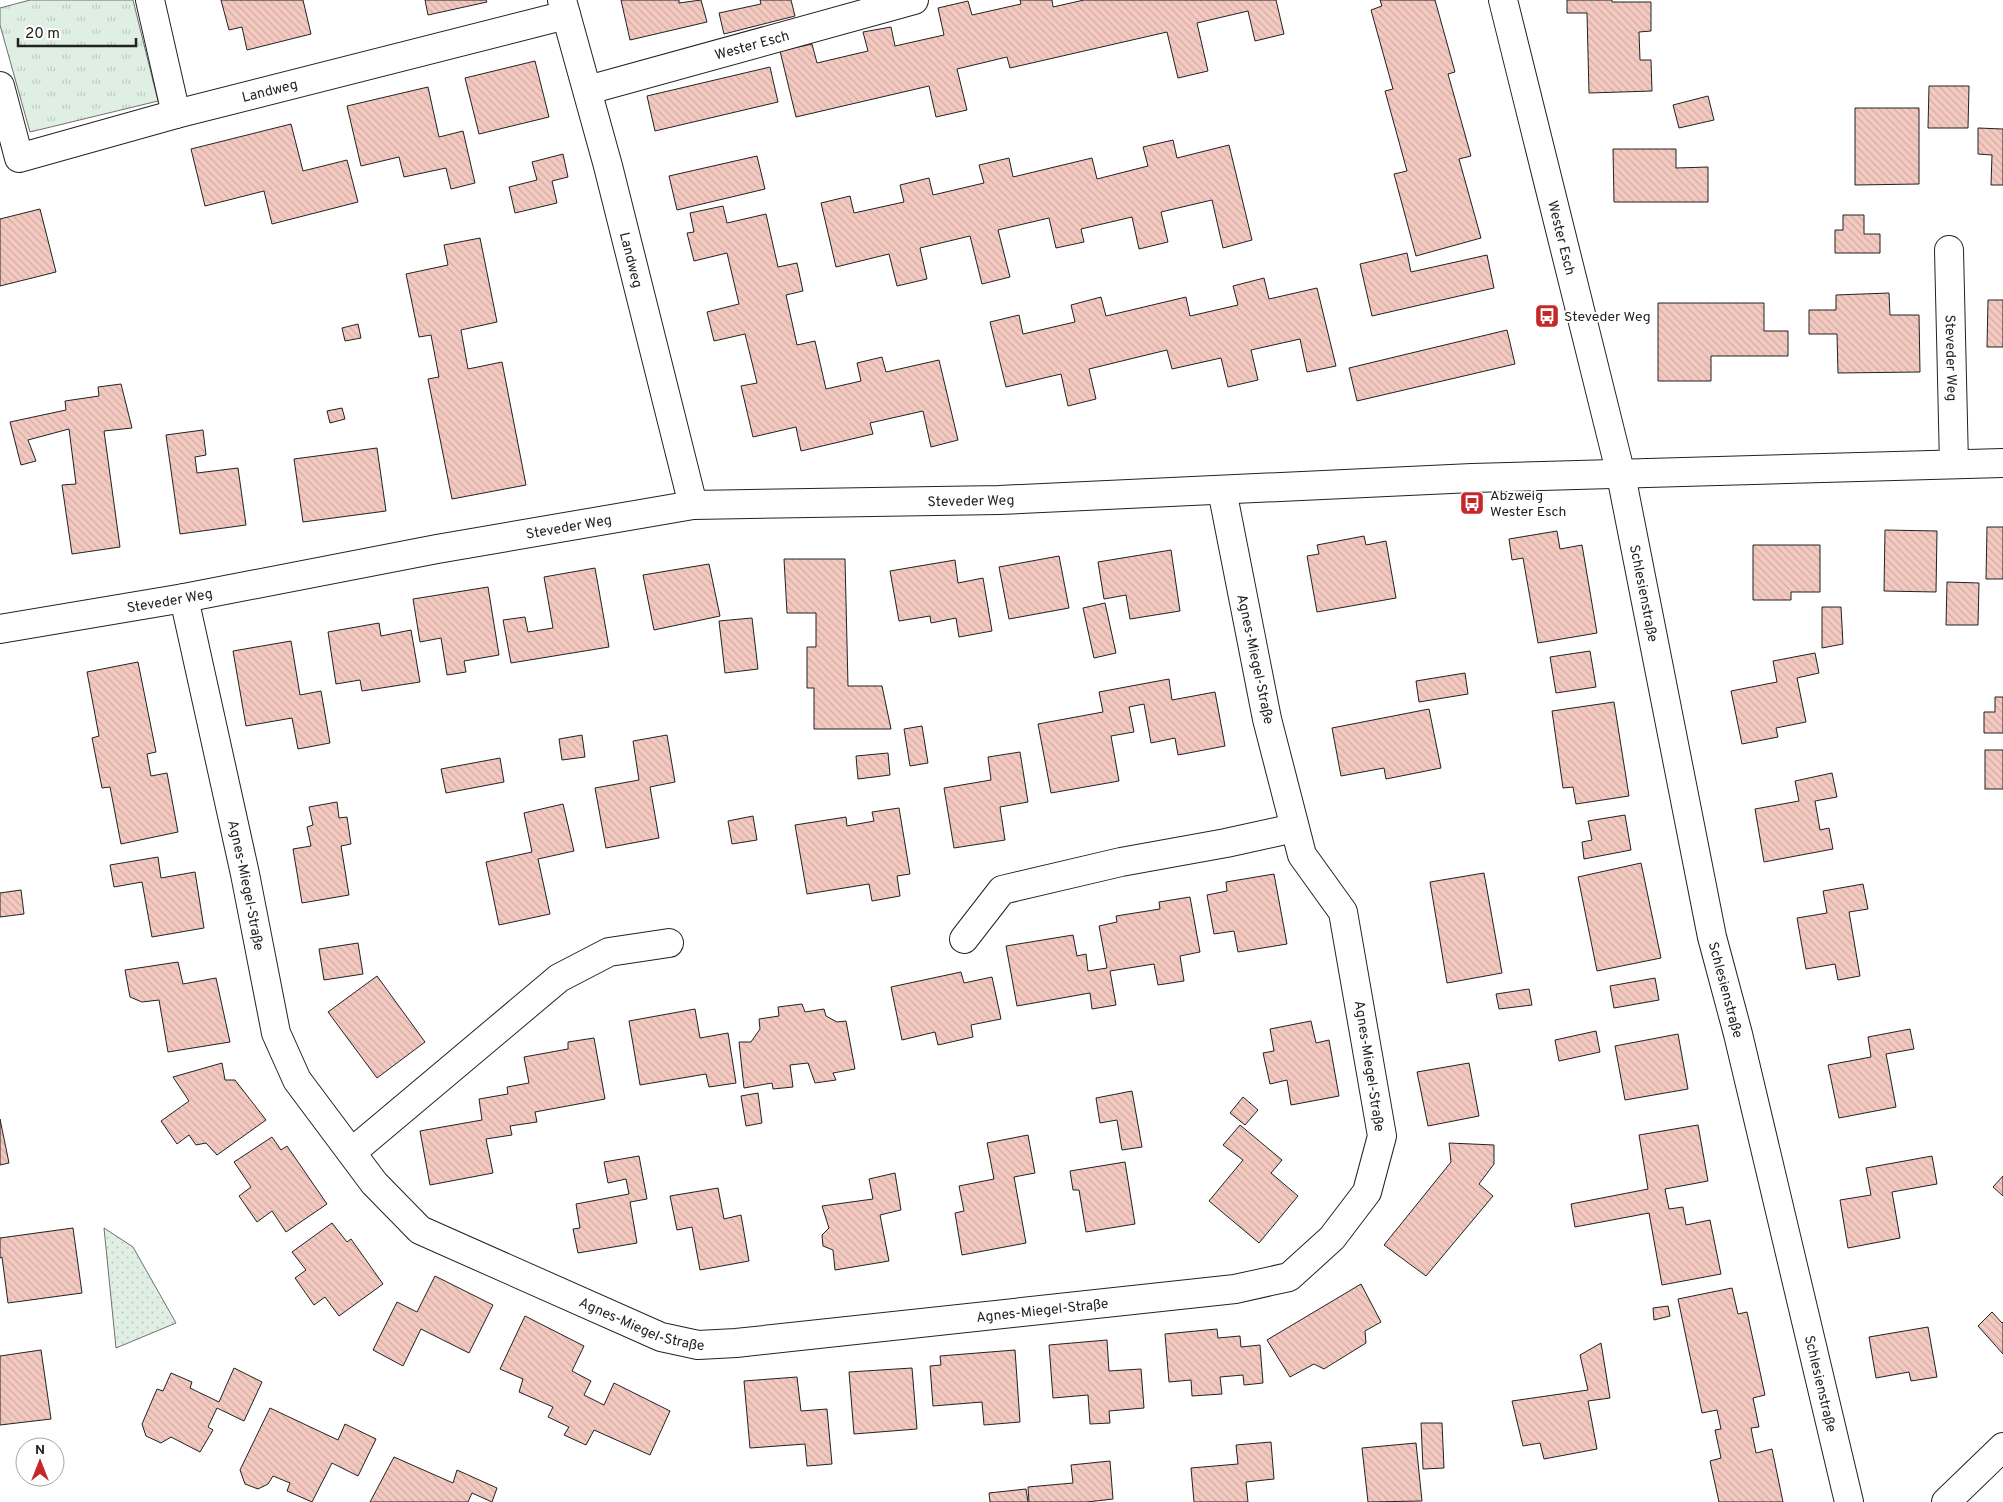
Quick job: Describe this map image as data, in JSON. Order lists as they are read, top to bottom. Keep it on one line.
{"streets":{"street":["Wester Esch","Landweg","Steveder Weg","Schlesienstraße","Agnes-Miegel-Straße"]},"crossings":[["Wester Esch","Landweg"],["Wester Esch","Steveder Weg"],["Wester Esch","Schlesienstraße"],["Landweg","Steveder Weg"],["Steveder Weg","Schlesienstraße"],["Steveder Weg","Agnes-Miegel-Straße"]],"places":{"bus stop":["Steveder Weg","Abzweig Wester Esch"]},"scale_bar":"20 m","north":"top"}
